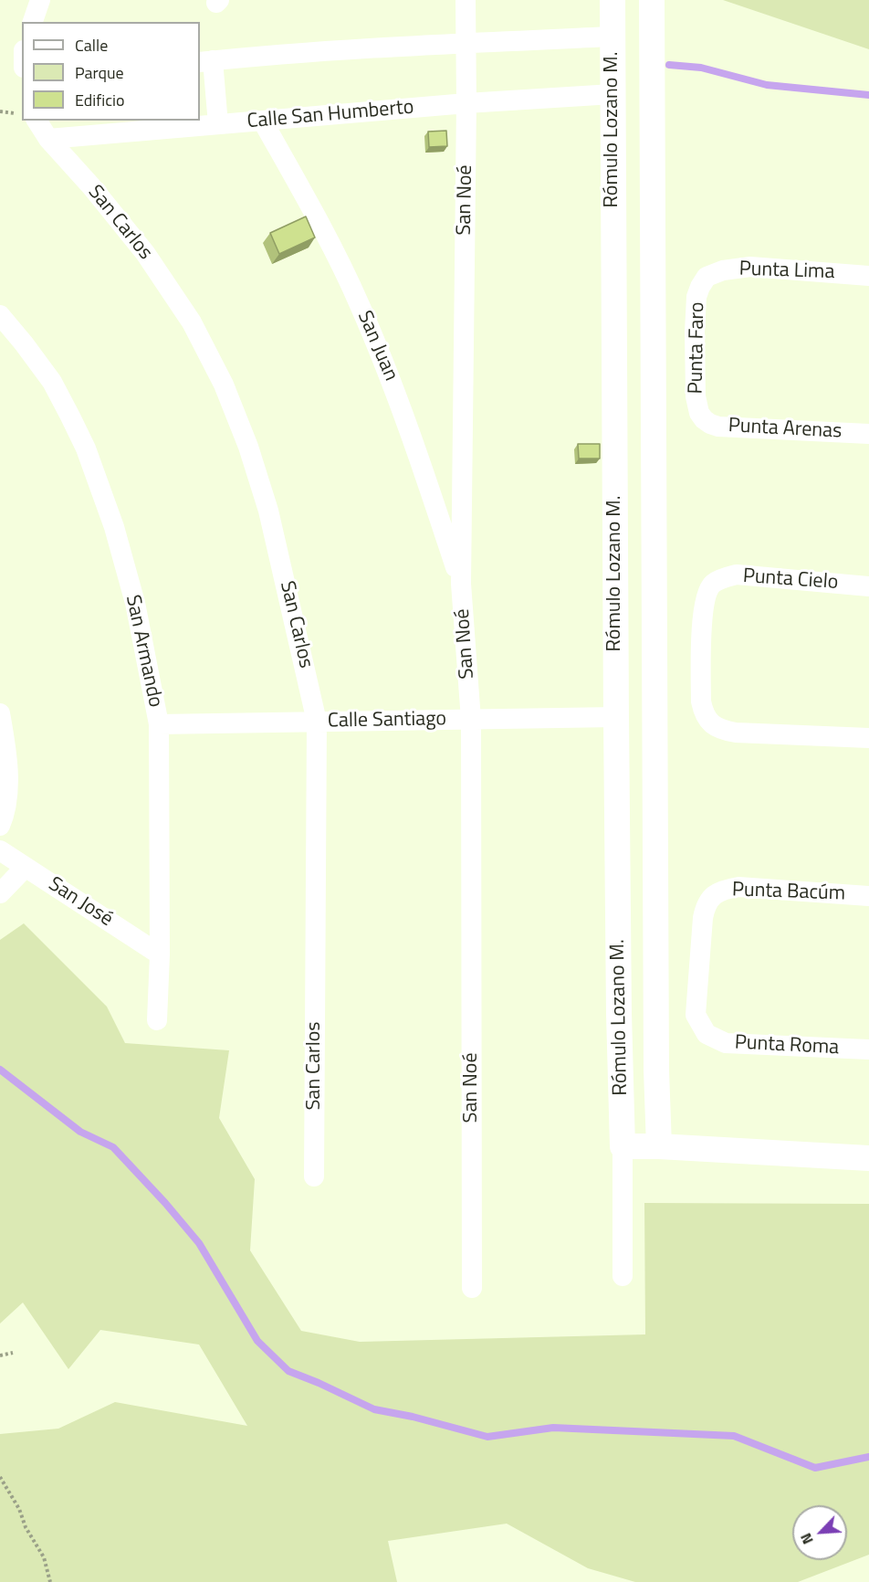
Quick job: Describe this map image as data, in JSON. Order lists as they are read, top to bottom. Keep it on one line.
{"streets":{"street":["Calle San Humberto","Rómulo Lozano M.","San Noé","San Carlos","Punta Lima","San Juan","Punta Faro","Punta Arenas","Punta Cielo","San Armando","Calle Santiago","Punta Bacúm","San José","Punta Roma"]},"crossings":[["Calle San Humberto","Rómulo Lozano M."],["Calle San Humberto","San Noé"],["Calle San Humberto","San Carlos"],["Calle San Humberto","San Juan"],["Rómulo Lozano M.","Calle Santiago"],["San Noé","San Juan"],["San Noé","Calle Santiago"],["San Carlos","Calle Santiago"],["Punta Lima","Punta Faro"],["Punta Faro","Punta Arenas"],["San Armando","Calle Santiago"],["San Armando","San José"],["Punta Bacúm","Punta Roma"]],"legend":["Calle","Parque","Edificio"],"north":"bottom left"}
